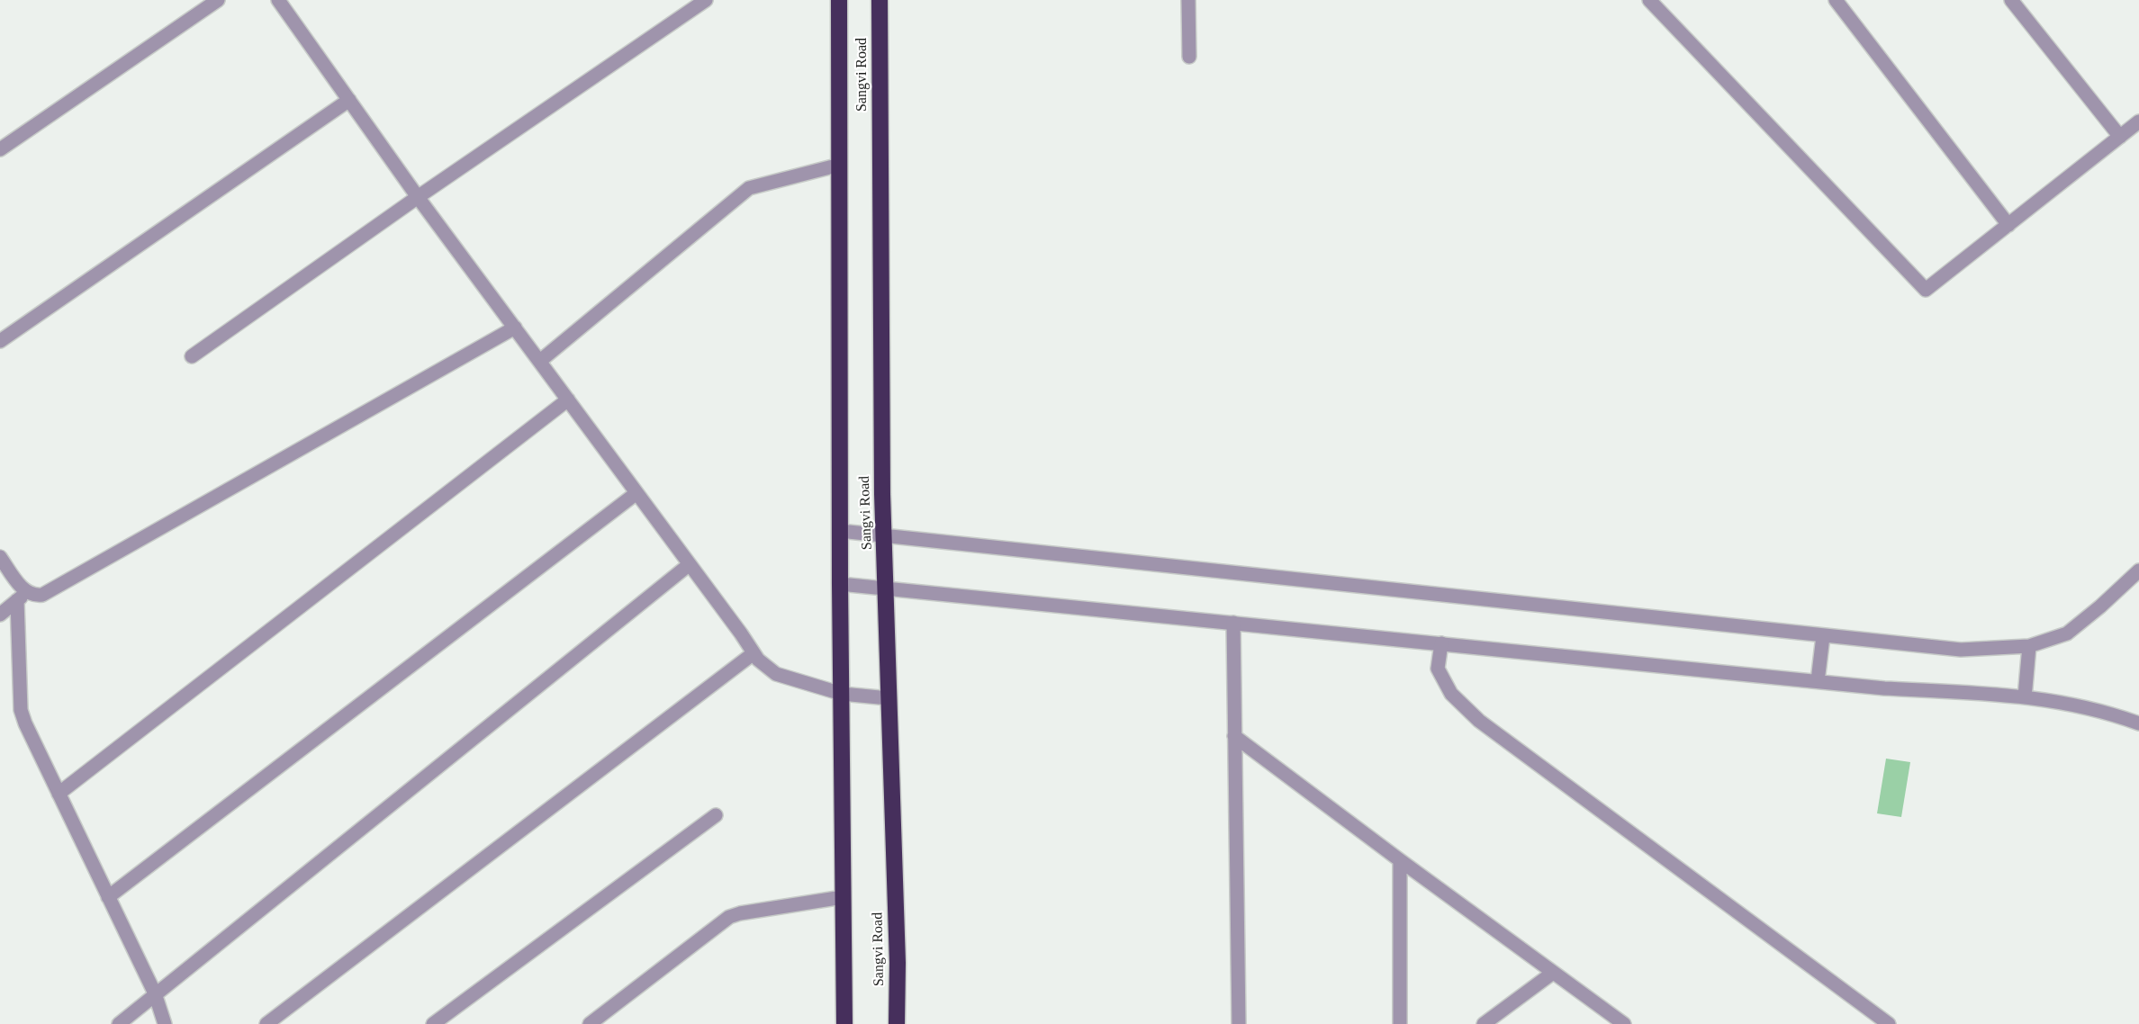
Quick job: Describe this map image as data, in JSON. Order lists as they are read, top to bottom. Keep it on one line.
{"streets":{"highway":["Sangvi Road"]}}
